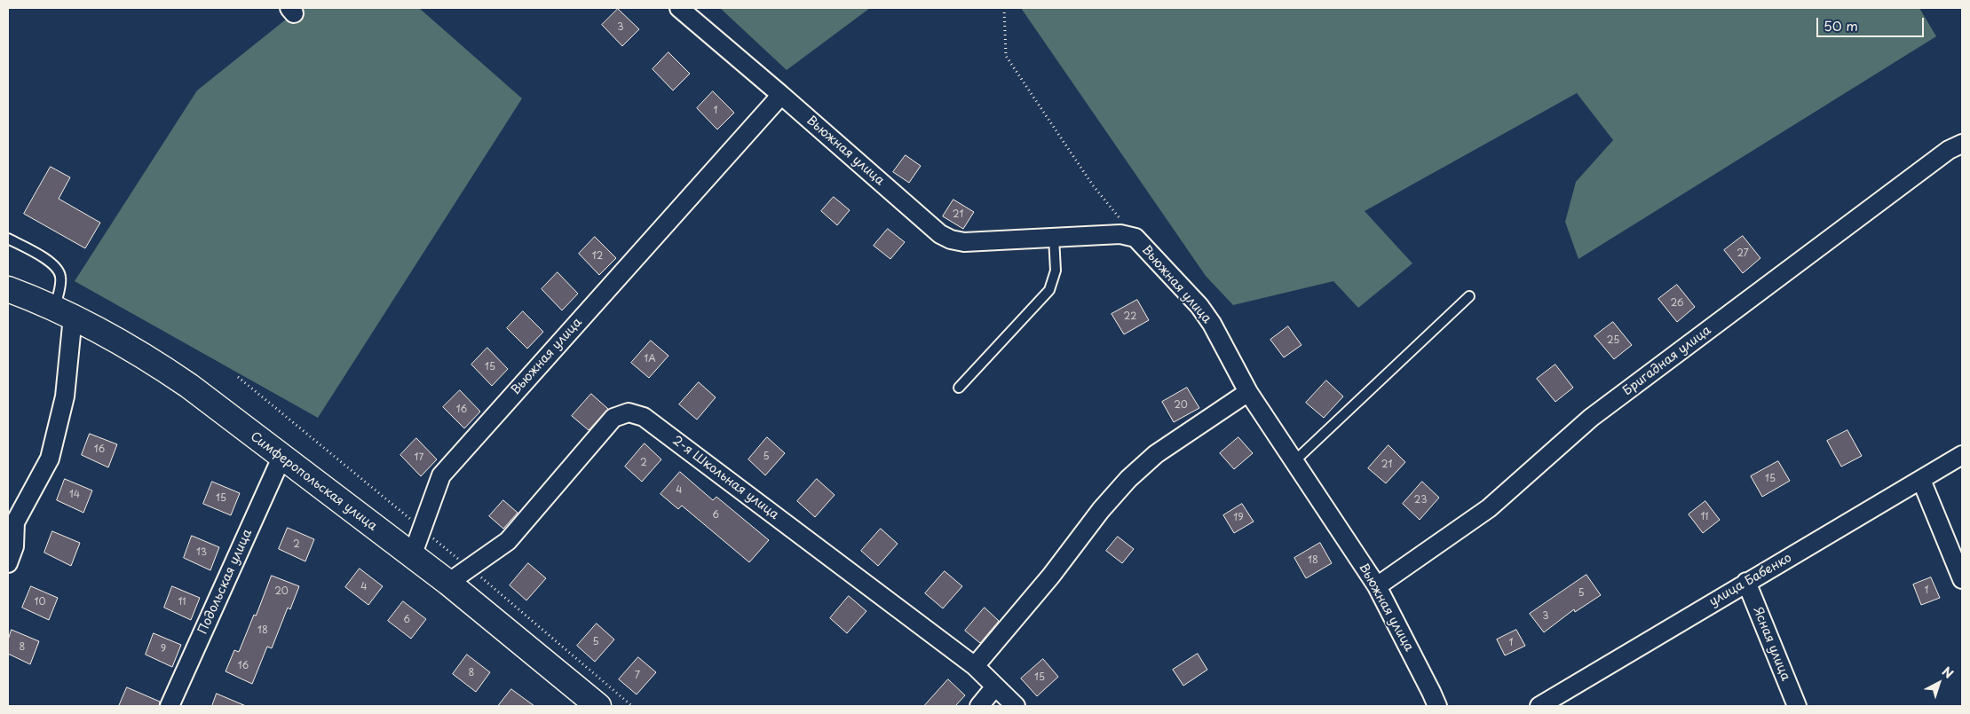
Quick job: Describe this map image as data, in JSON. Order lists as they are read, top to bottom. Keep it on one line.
{"streets":{"street":["Вьюжная улица","Бригадная улица","2-я Школьная улица","Симферопольская улица","улица Бабенко","Подольская улица","Ясная улица"]},"crossings":[["Вьюжная улица","Бригадная улица"],["Вьюжная улица","Симферопольская улица"],["2-я Школьная улица","Симферопольская улица"],["Симферопольская улица","Подольская улица"],["улица Бабенко","Ясная улица"]],"house_numbers":["3","1","21","27","12","26","22","25","1А","15","20","16","16","5","17","2","21","15","4","14","15","23","6","11","19","2","13","18","4","1","20","5","10","11","3","6","18","5","1","8","9","16","8","7","15"],"scale_bar":"50 m","north":"top right"}
